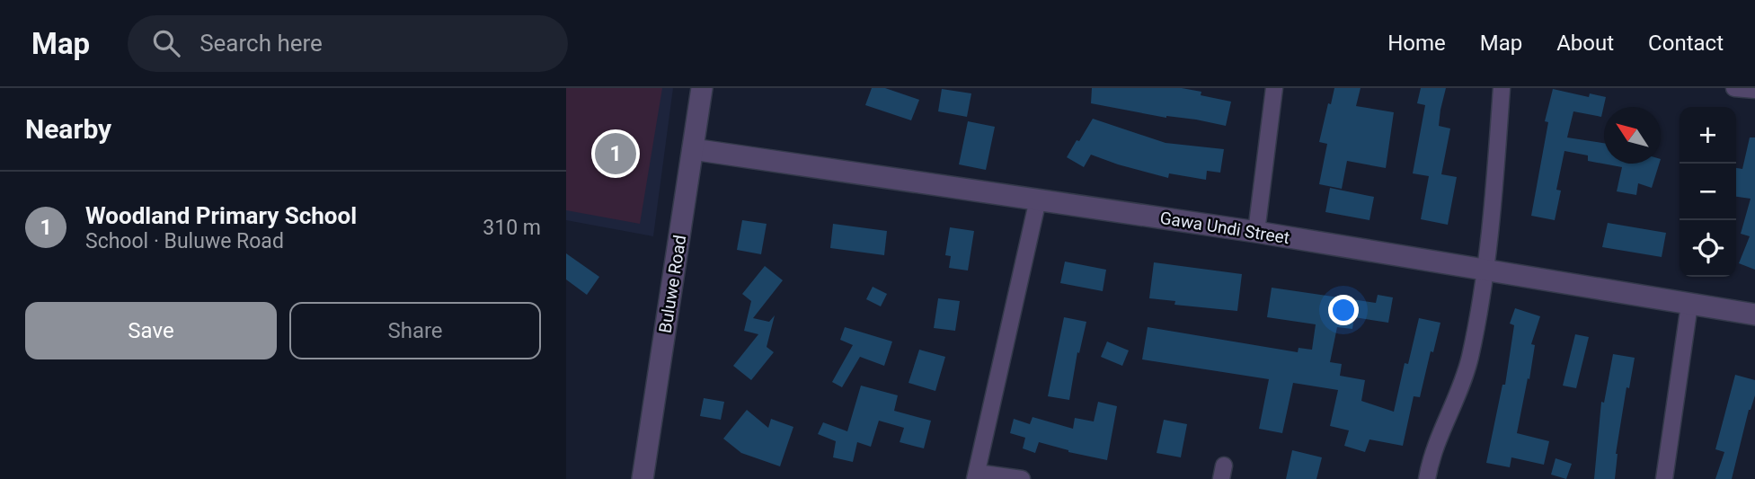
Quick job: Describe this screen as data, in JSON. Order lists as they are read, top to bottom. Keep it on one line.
{"streets":{"street":["Gawa Undi Street","Buluwe Road"]},"crossings":[["Gawa Undi Street","Buluwe Road"]],"north":"top left","page":{"header":"Map","search":"Search here","nav":["Home","Map","About","Contact"],"heading":"Nearby","map_buttons":["+","−"],"pins":"1","list":[{"mark":"1","name":"Woodland Primary School","note":"School · Buluwe Road","value":"310 m"}],"buttons":["Save","Share"]}}
